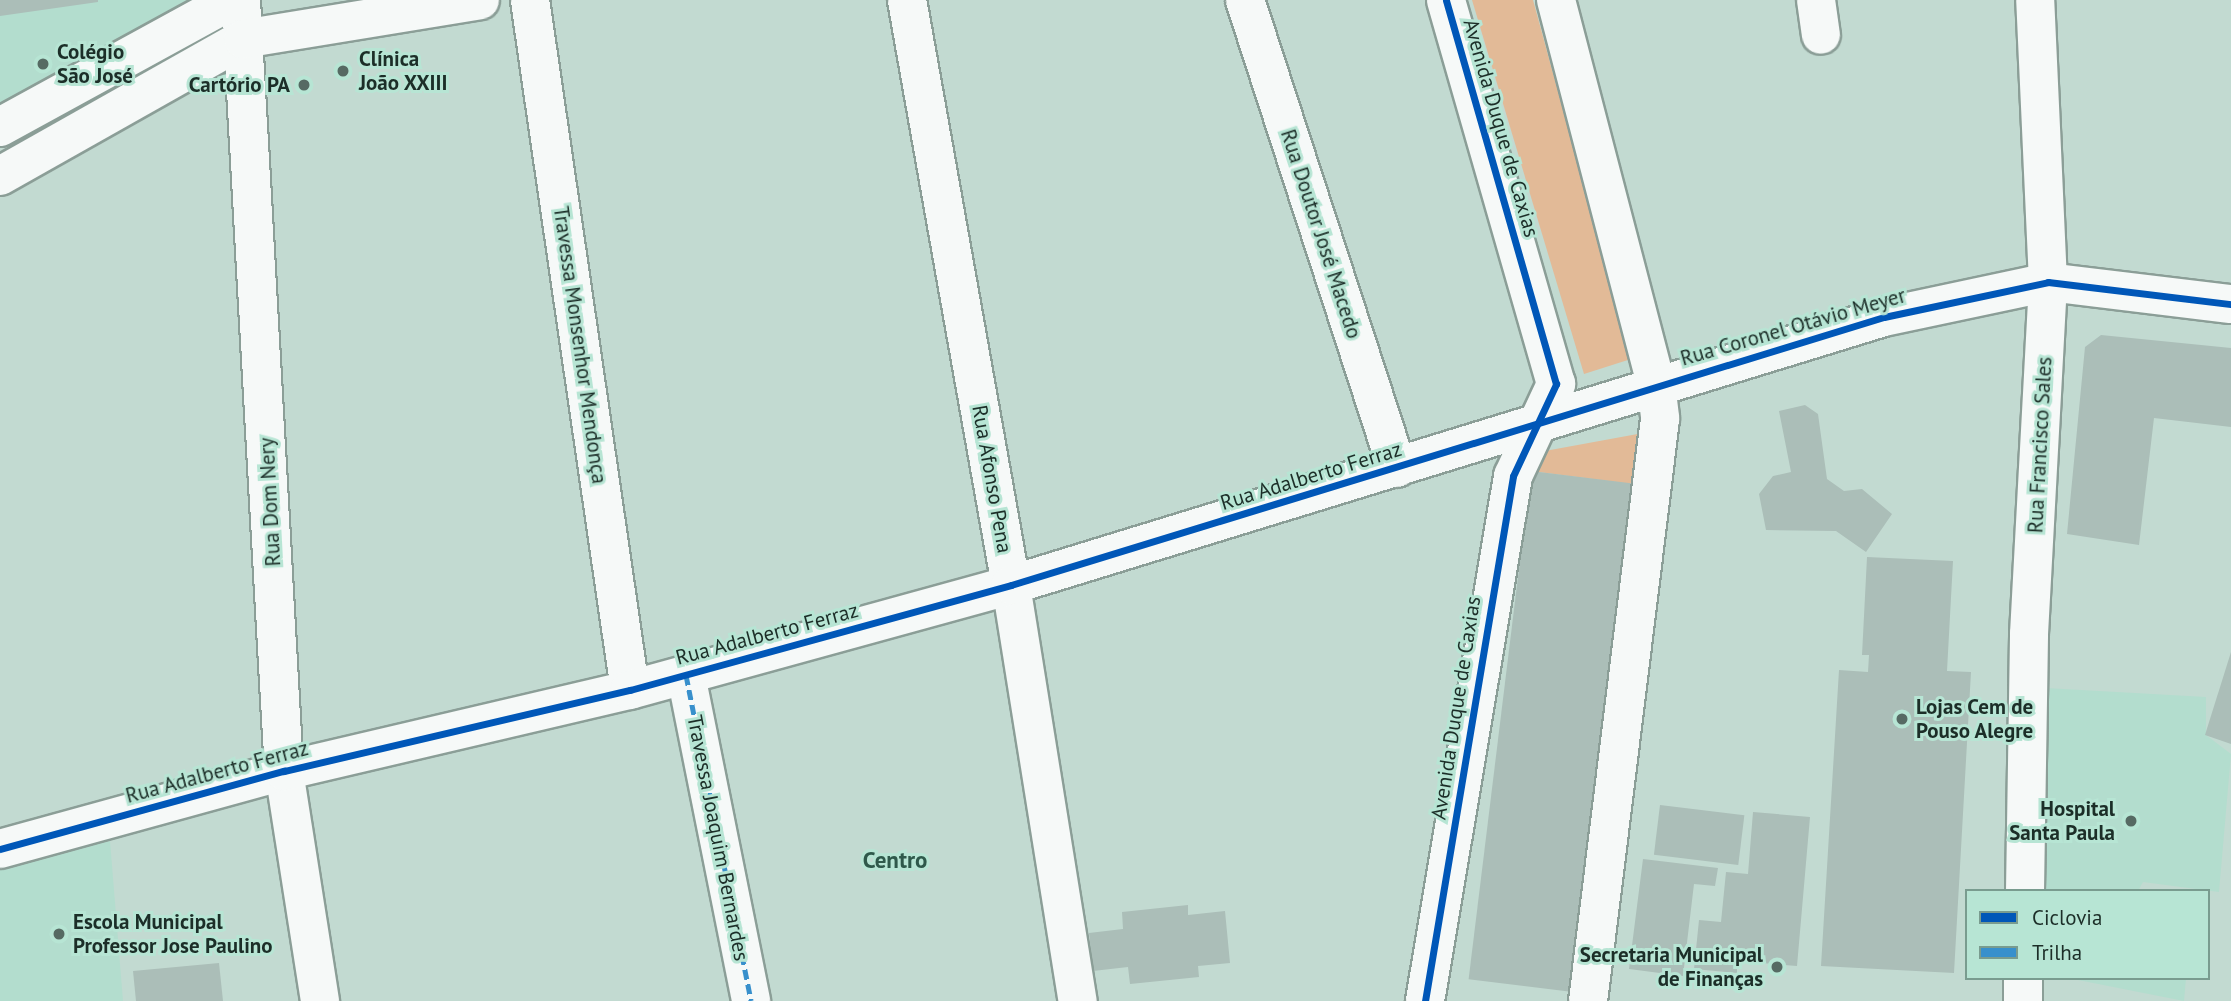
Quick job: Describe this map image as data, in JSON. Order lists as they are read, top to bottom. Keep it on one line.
{"streets":{"street":["Avenida Duque de Caxias","Rua Doutor José Macedo","Rua Coronel Otávio Meyer","Travessa Monsenhor Mendonça","Rua Francisco Sales","Rua Adalberto Ferraz","Rua Afonso Pena","Rua Dom Nery","Travessa Joaquim Bernardes"]},"crossings":[["Avenida Duque de Caxias","Rua Adalberto Ferraz"],["Rua Doutor José Macedo","Rua Adalberto Ferraz"],["Rua Coronel Otávio Meyer","Rua Francisco Sales"],["Travessa Monsenhor Mendonça","Rua Adalberto Ferraz"],["Rua Adalberto Ferraz","Rua Afonso Pena"],["Rua Adalberto Ferraz","Rua Dom Nery"],["Rua Adalberto Ferraz","Travessa Joaquim Bernardes"]],"districts":["Centro"],"places":["Colégio São José","Clínica João XXIII","Cartório PA","Lojas Cem de Pouso Alegre","Hospital Santa Paula","Escola Municipal Professor Jose Paulino","Secretaria Municipal de Finanças"],"legend":["Ciclovia","Trilha"]}
